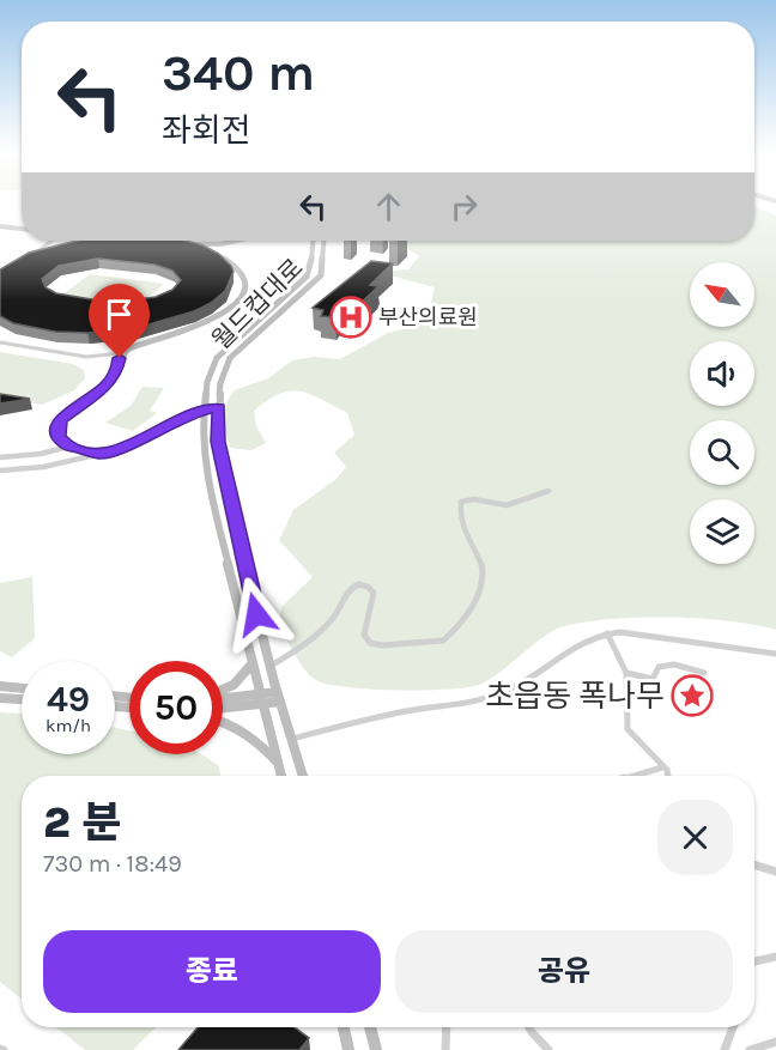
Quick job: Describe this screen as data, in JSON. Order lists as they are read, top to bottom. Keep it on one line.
{"streets":{"main road":["월드컵대로"]},"places":{"hospital":["부산의료원"],"place":["초읍동 폭나무"]},"north":"top left","page":{"turn":["340 m","좌회전"],"speed":"49 km/h","limit":"50","heading":["2 분","730 m · 18:49"],"buttons":["종료","공유"]}}
